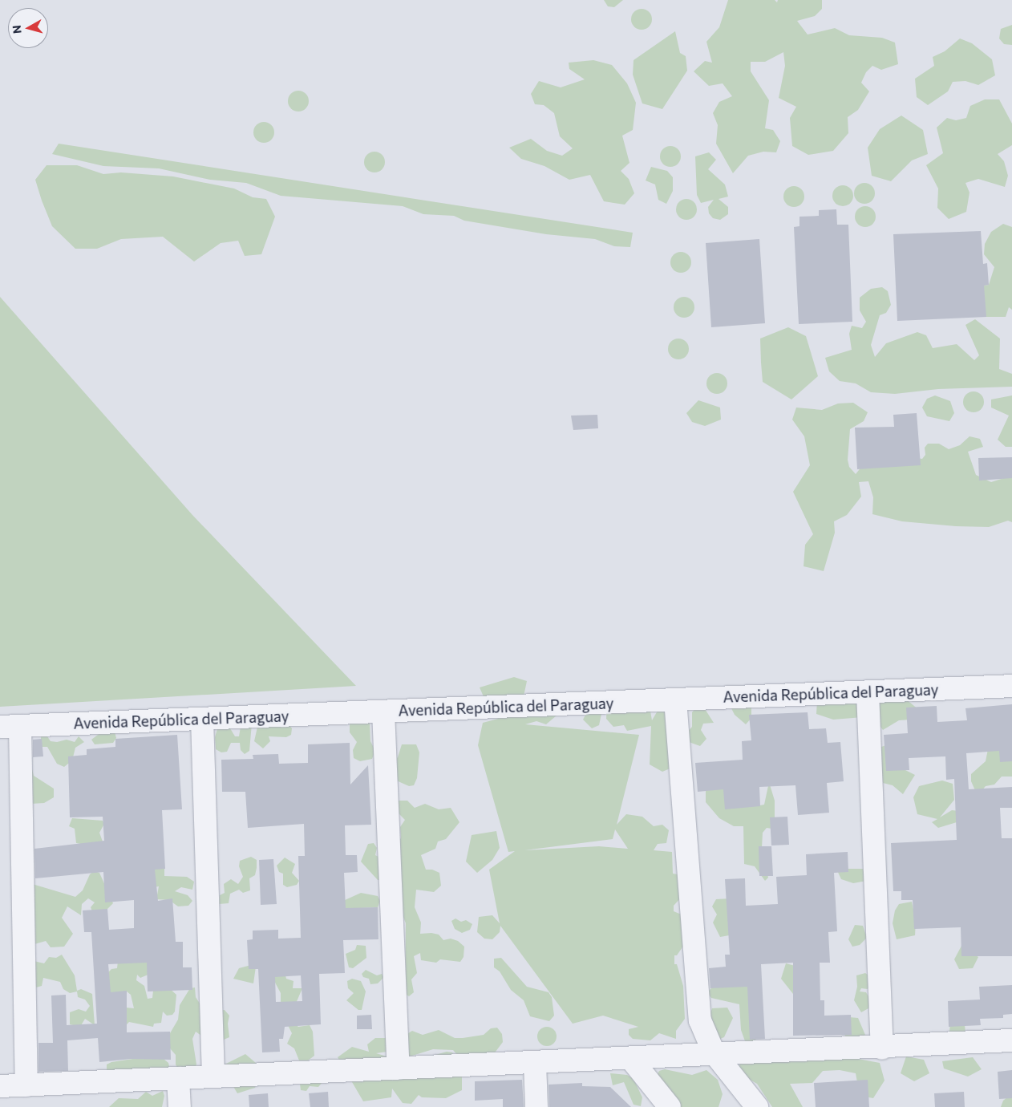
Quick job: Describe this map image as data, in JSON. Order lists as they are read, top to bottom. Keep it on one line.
{"streets":{"street":["Avenida República del Paraguay"]},"north":"left"}
